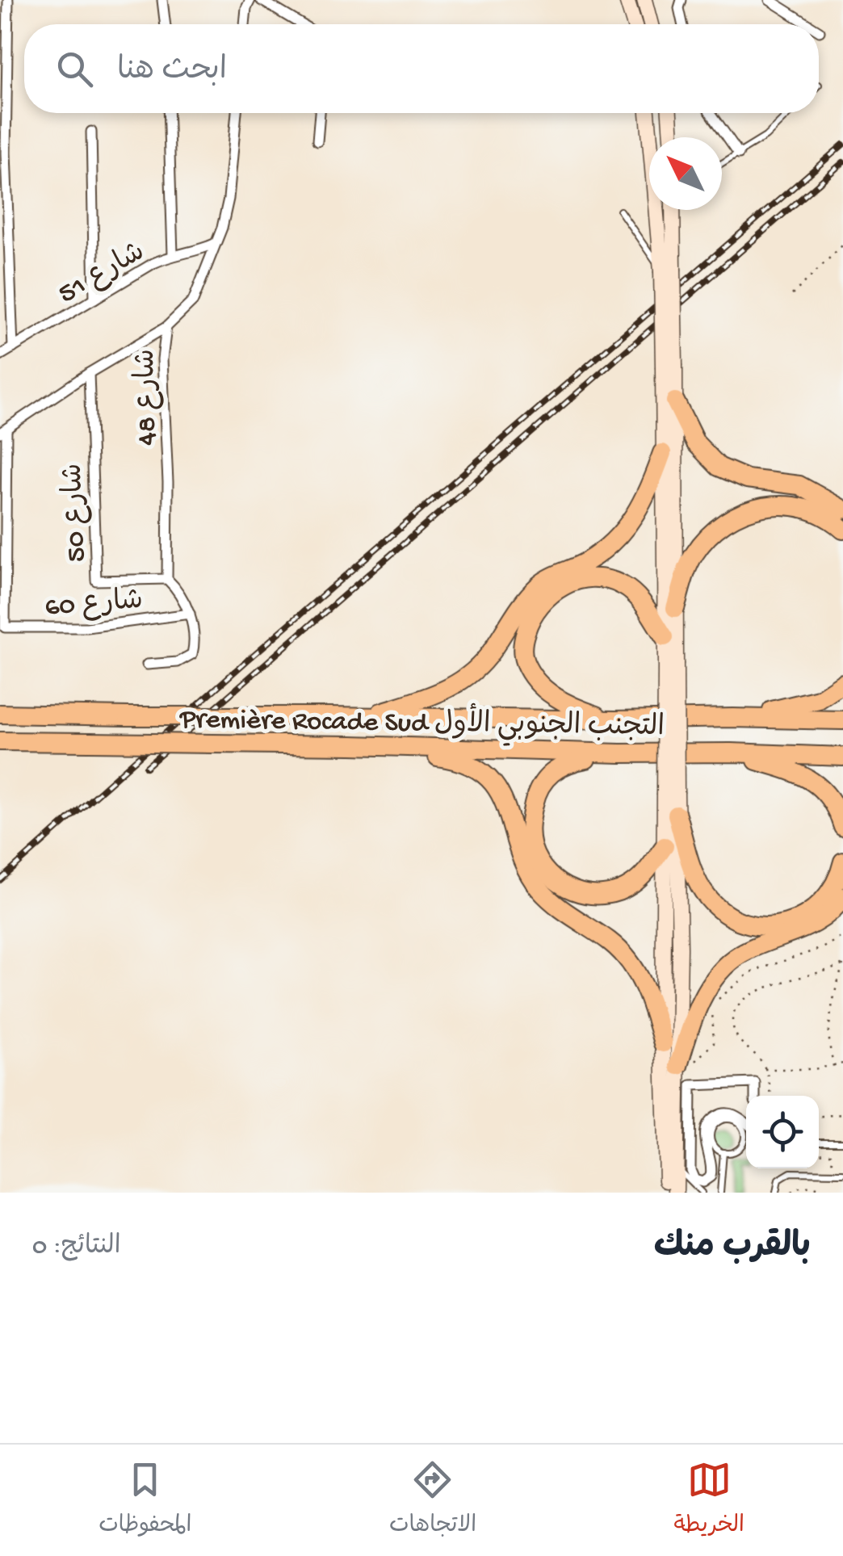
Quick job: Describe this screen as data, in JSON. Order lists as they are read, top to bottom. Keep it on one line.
{"streets":{"highway":["Première Rocade Sud التجنب الجنوبي الأول"],"street":["شارع 51","شارع 48","شارع 50","شارع 60"]},"crossings":[["شارع 51","شارع 48"],["شارع 48","شارع 50"]],"north":"top left","page":{"search":"ابحث هنا","heading":["بالقرب منك","النتائج: 0"],"nav":["الخريطة","الاتجاهات","المحفوظات"]}}
